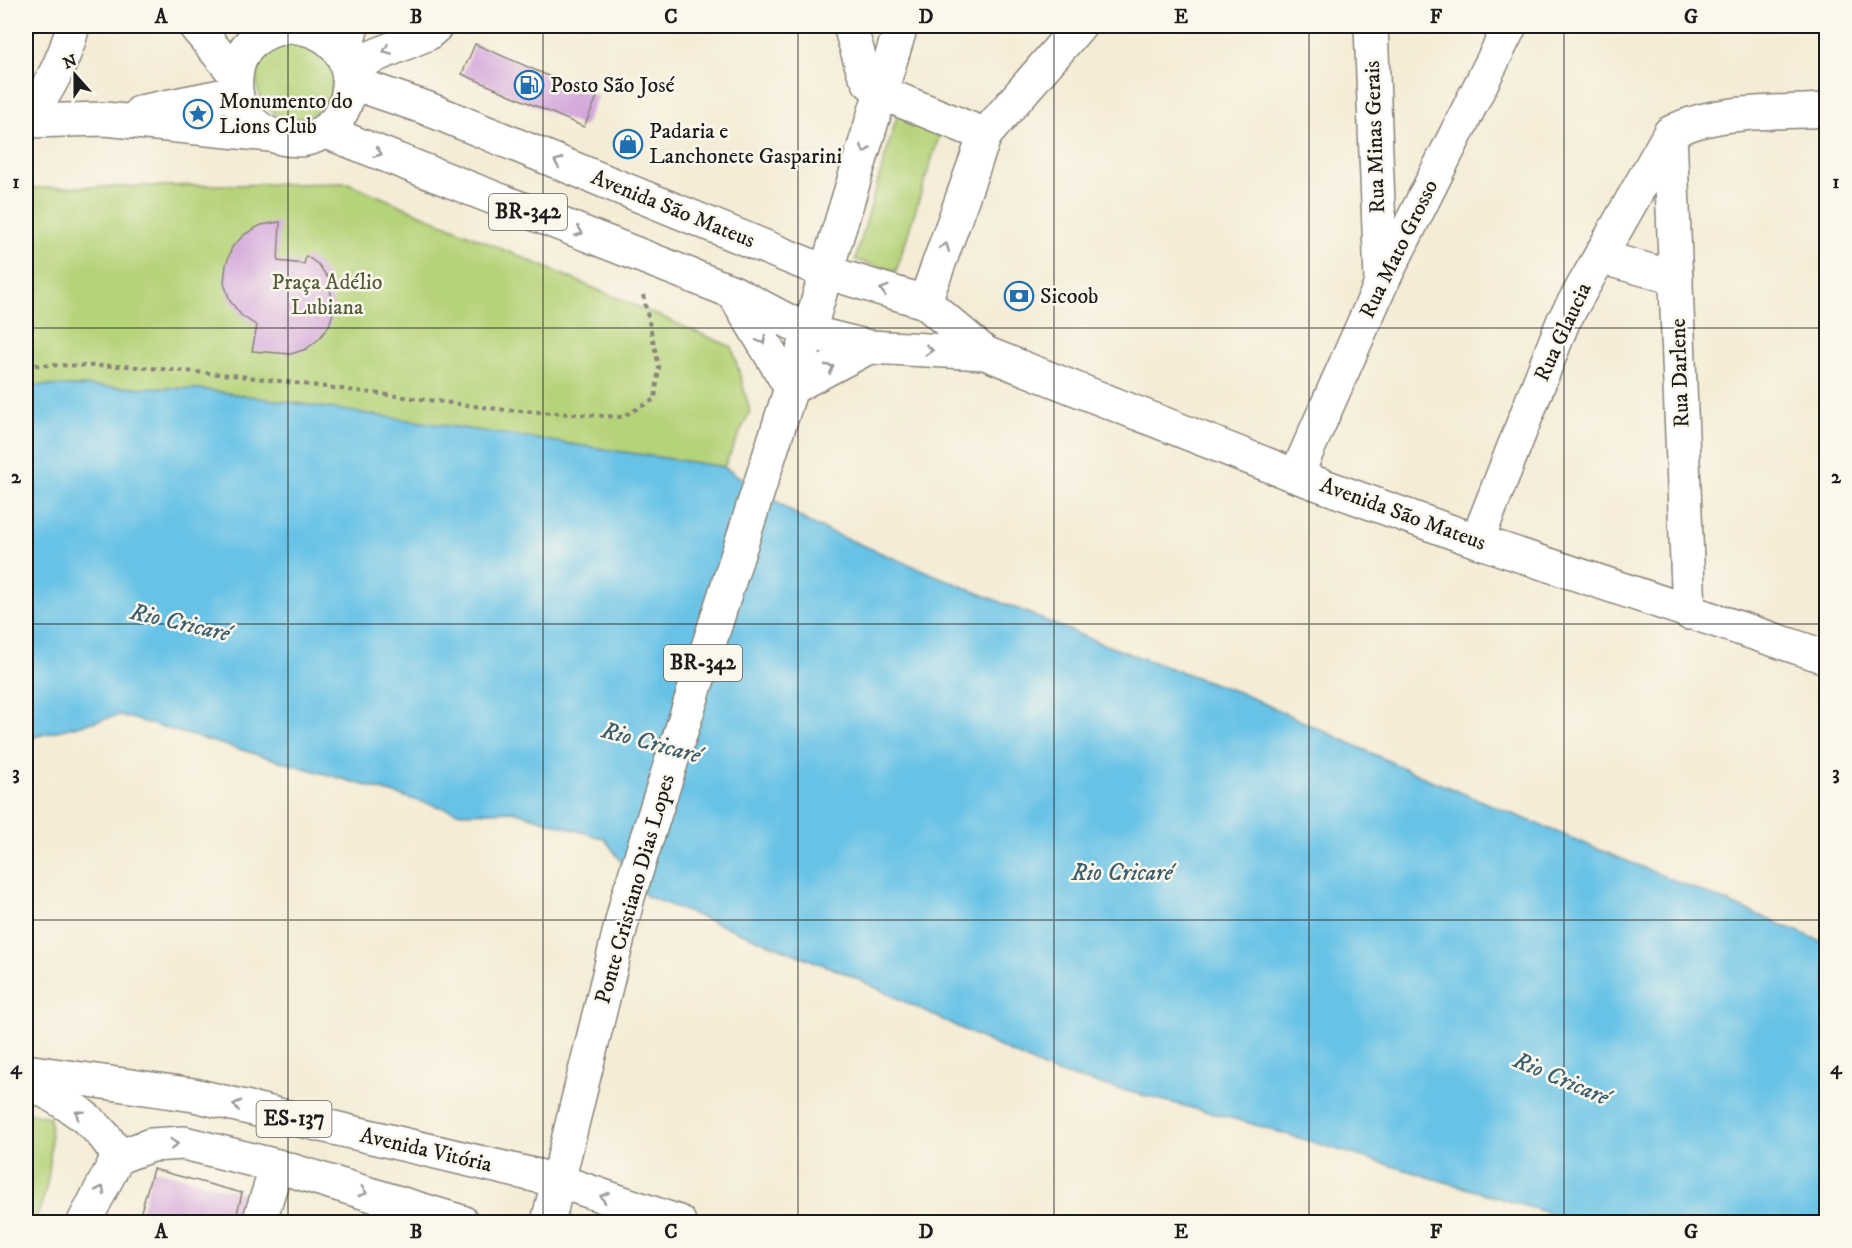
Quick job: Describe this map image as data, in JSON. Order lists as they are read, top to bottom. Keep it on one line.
{"streets":{"street":["Rua Minas Gerais","Avenida São Mateus","BR-342","Rua Mato Grosso","Rua Glaucia","Rua Darlene","Ponte Cristiano Dias Lopes","ES-137","Avenida Vitória"]},"crossings":[["Rua Minas Gerais","Rua Mato Grosso"],["Avenida São Mateus","BR-342"],["Avenida São Mateus","Rua Mato Grosso"],["Avenida São Mateus","Rua Glaucia"],["Avenida São Mateus","Rua Darlene"],["BR-342","Ponte Cristiano Dias Lopes"],["Rua Glaucia","Rua Darlene"],["Ponte Cristiano Dias Lopes","Avenida Vitória"]],"water":["Rio Cricaré"],"parks":["Praça Adélio Lubiana"],"places":{"fuel station":["Posto São José"],"place":["Monumento do Lions Club"],"shop":["Padaria e Lanchonete Gasparini"],"bank":["Sicoob"]},"north":"top","grid":{"columns":["A","B","C","D","E","F","G"],"rows":["1","2","3","4"]}}
